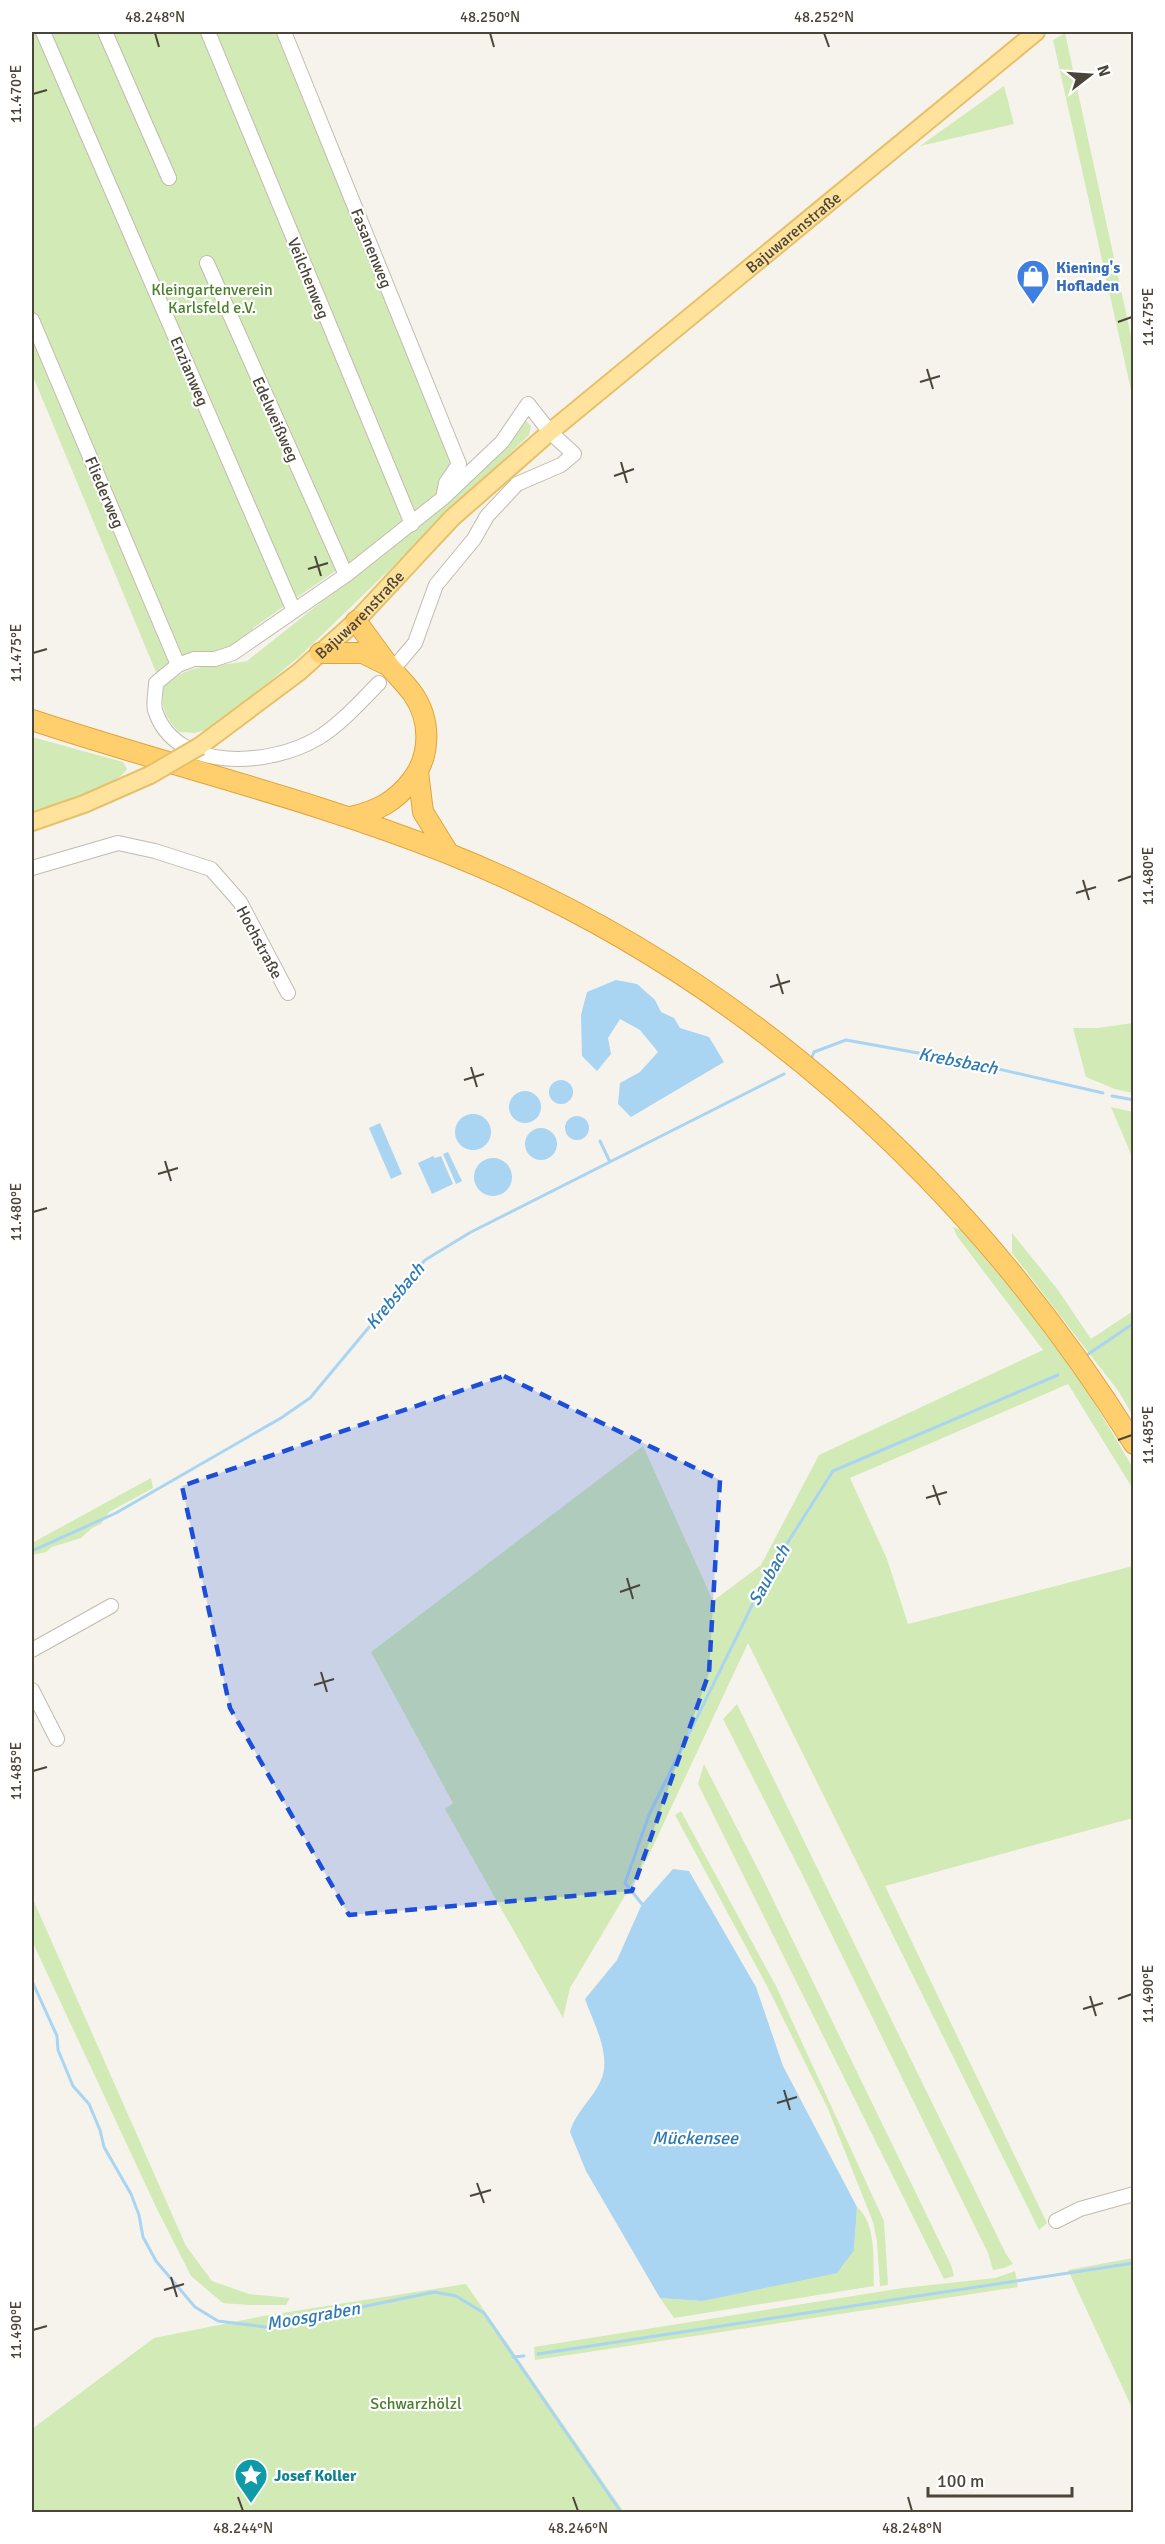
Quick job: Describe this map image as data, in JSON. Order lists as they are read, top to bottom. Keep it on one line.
{"streets":{"main road":["Bajuwarenstraße"],"street":["Fasanenweg","Veilchenweg","Enzianweg","Edelweißweg","Fliederweg","Hochstraße"]},"crossings":[["Bajuwarenstraße","Fasanenweg"],["Bajuwarenstraße","Veilchenweg"],["Bajuwarenstraße","Enzianweg"],["Bajuwarenstraße","Edelweißweg"],["Bajuwarenstraße","Fliederweg"]],"water":["Krebsbach","Saubach","Mückensee","Moosgraben"],"parks":["Kleingartenverein Karlsfeld e.V.","Schwarzhölzl"],"places":{"shop":["Kiening's Hofladen"],"place":["Josef Koller"]},"scale_bar":"100 m","north":"right","coordinates":["48.248°N","48.250°N","48.252°N","11.470°E","11.475°E","11.480°E","11.485°E","11.490°E","48.244°N","48.246°N"]}
